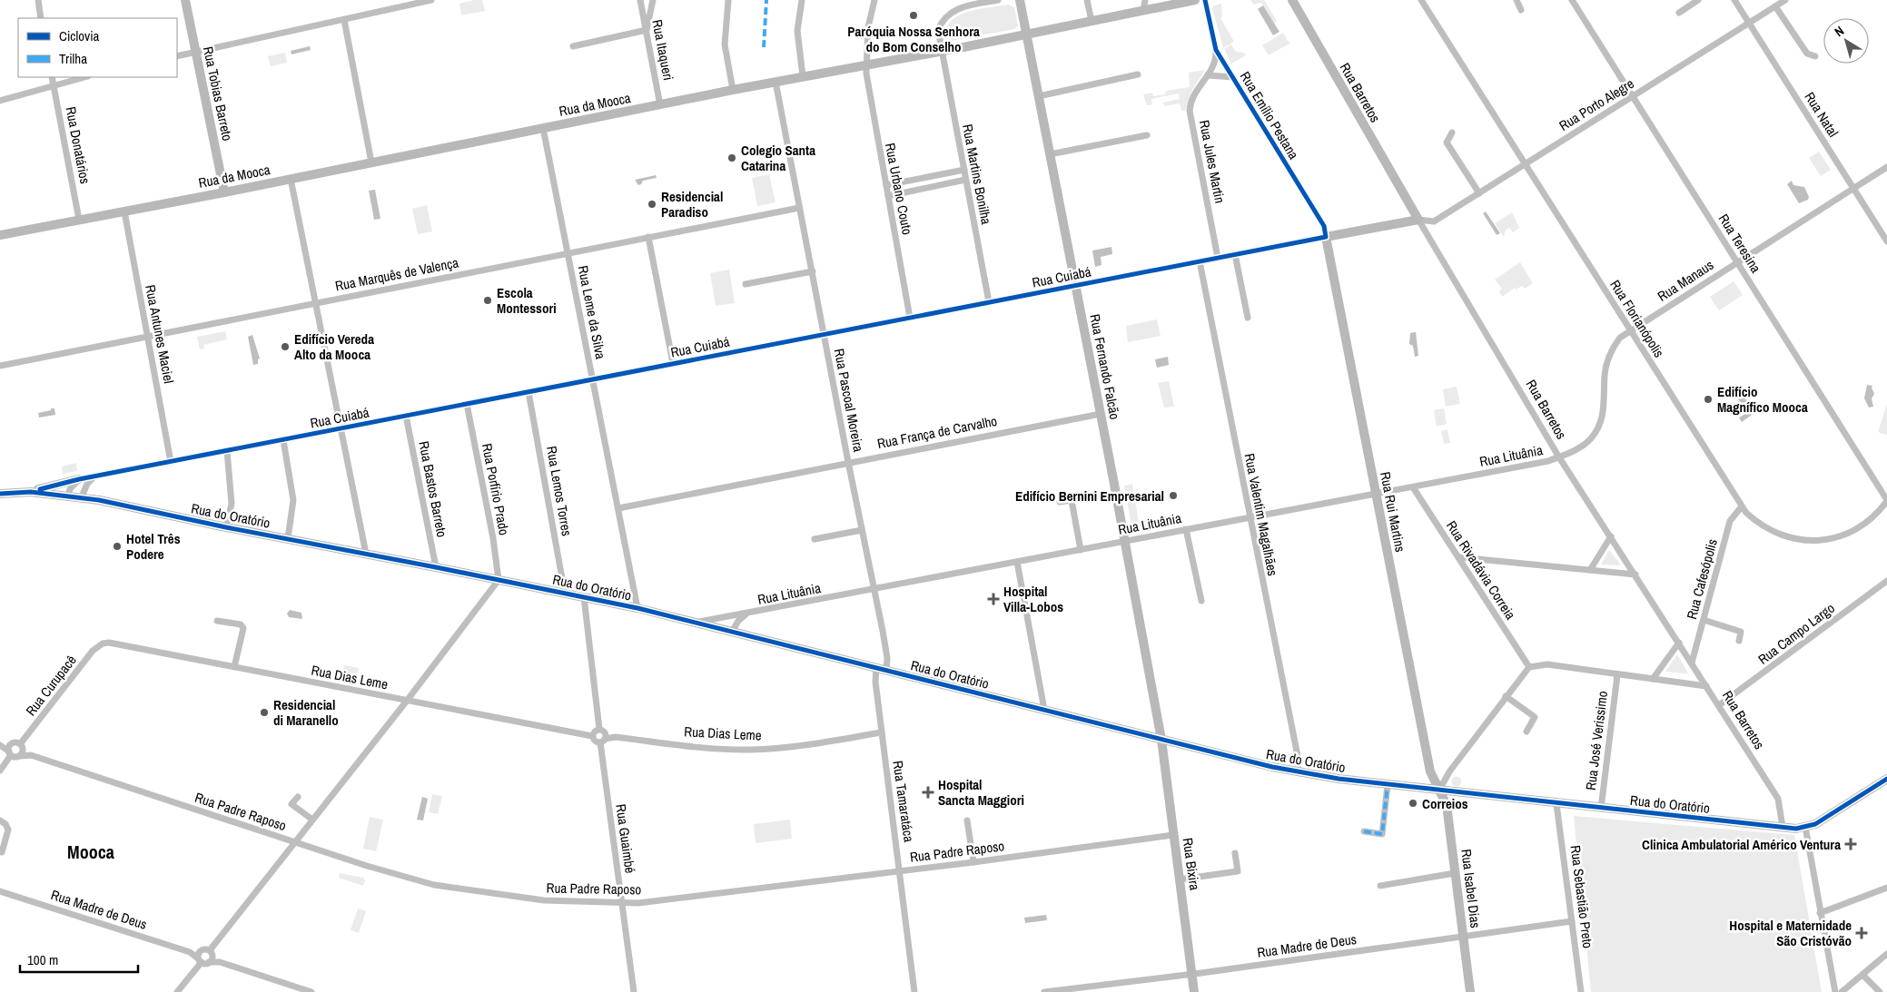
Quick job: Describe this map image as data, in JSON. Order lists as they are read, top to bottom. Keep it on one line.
{"streets":{"main road":["Rua Barretos","Rua Tobias Barreto","Rua da Mooca","Rua Cuiabá","Rua Fernando Falcão","Rua Rui Martins","Rua do Oratório","Rua Bixira","Rua Isabel Dias"],"street":["Rua Itaqueri","Rua Porto Alegre","Rua Natal","Rua Emílio Pestana","Rua Donatários","Rua Jules Martin","Rua Martins Bonilha","Rua Urbano Couto","Rua Teresina","Rua Marquês de Valença","Rua Manaus","Rua Leme da Silva","Rua Florianópolis","Rua Antunes Maciel","Rua Pascoal Moreira","Rua França de Carvalho","Rua Lituânia","Rua Bastos Barreto","Rua Porfírio Prado","Rua Lemos Torres","Rua Valentim Magalhães","Rua Rivadávia Correia","Rua Cafesópolis","Rua Campo Largo","Rua Dias Leme","Rua Curupacê","Rua José Verissimo","Rua Tamaratáca","Rua Padre Raposo","Rua Guaimbé","Rua Sebastião Preto","Rua Madre de Deus"]},"crossings":[["Rua Itaqueri","Rua da Mooca"],["Rua Barretos","Rua Porto Alegre"],["Rua Barretos","Rua Cuiabá"],["Rua Barretos","Rua Manaus"],["Rua Barretos","Rua Lituânia"],["Rua Barretos","Rua do Oratório"],["Rua Barretos","Rua Cafesópolis"],["Rua Barretos","Rua Campo Largo"],["Rua Tobias Barreto","Rua da Mooca"],["Rua da Mooca","Rua Donatários"],["Rua da Mooca","Rua Martins Bonilha"],["Rua da Mooca","Rua Urbano Couto"],["Rua da Mooca","Rua Leme da Silva"],["Rua da Mooca","Rua Antunes Maciel"],["Rua da Mooca","Rua Fernando Falcão"],["Rua da Mooca","Rua Pascoal Moreira"],["Rua Porto Alegre","Rua Natal"],["Rua Porto Alegre","Rua Teresina"],["Rua Porto Alegre","Rua Cuiabá"],["Rua Porto Alegre","Rua Florianópolis"],["Rua Natal","Rua Manaus"],["Rua Emílio Pestana","Rua Jules Martin"],["Rua Emílio Pestana","Rua Cuiabá"],["Rua Emílio Pestana","Rua Rui Martins"],["Rua Jules Martin","Rua Cuiabá"],["Rua Martins Bonilha","Rua Cuiabá"],["Rua Urbano Couto","Rua Cuiabá"],["Rua Teresina","Rua Manaus"],["Rua Teresina","Rua Florianópolis"],["Rua Marquês de Valença","Rua Leme da Silva"],["Rua Marquês de Valença","Rua Antunes Maciel"],["Rua Marquês de Valença","Rua Pascoal Moreira"],["Rua Cuiabá","Rua Leme da Silva"],["Rua Cuiabá","Rua Antunes Maciel"],["Rua Cuiabá","Rua Fernando Falcão"],["Rua Cuiabá","Rua Pascoal Moreira"],["Rua Cuiabá","Rua Bastos Barreto"],["Rua Cuiabá","Rua Porfírio Prado"],["Rua Cuiabá","Rua Lemos Torres"],["Rua Cuiabá","Rua Rui Martins"],["Rua Cuiabá","Rua Valentim Magalhães"],["Rua Manaus","Rua Florianópolis"],["Rua Manaus","Rua Lituânia"],["Rua Leme da Silva","Rua França de Carvalho"],["Rua Leme da Silva","Rua do Oratório"],["Rua Florianópolis","Rua Cafesópolis"],["Rua Fernando Falcão","Rua França de Carvalho"],["Rua Fernando Falcão","Rua Lituânia"],["Rua Fernando Falcão","Rua do Oratório"],["Rua Fernando Falcão","Rua Bixira"],["Rua Pascoal Moreira","Rua França de Carvalho"],["Rua Pascoal Moreira","Rua Lituânia"],["Rua Pascoal Moreira","Rua do Oratório"],["Rua Pascoal Moreira","Rua Tamaratáca"],["Rua Lituânia","Rua Rui Martins"],["Rua Lituânia","Rua Valentim Magalhães"],["Rua Lituânia","Rua do Oratório"],["Rua Lituânia","Rua Rivadávia Correia"],["Rua Bastos Barreto","Rua do Oratório"],["Rua Porfírio Prado","Rua do Oratório"],["Rua Lemos Torres","Rua do Oratório"],["Rua Rui Martins","Rua do Oratório"],["Rua Rui Martins","Rua Isabel Dias"],["Rua Valentim Magalhães","Rua do Oratório"],["Rua do Oratório","Rua José Verissimo"],["Rua do Oratório","Rua Tamaratáca"],["Rua do Oratório","Rua Bixira"],["Rua do Oratório","Rua Isabel Dias"],["Rua do Oratório","Rua Sebastião Preto"],["Rua Dias Leme","Rua Curupacê"],["Rua Dias Leme","Rua Tamaratáca"],["Rua Dias Leme","Rua Guaimbé"],["Rua Curupacê","Rua Padre Raposo"],["Rua Tamaratáca","Rua Padre Raposo"],["Rua Padre Raposo","Rua Guaimbé"],["Rua Padre Raposo","Rua Bixira"],["Rua Bixira","Rua Madre de Deus"],["Rua Isabel Dias","Rua Madre de Deus"],["Rua Sebastião Preto","Rua Madre de Deus"]],"districts":["Mooca"],"places":{"other":["Paróquia Nossa Senhora do Bom Conselho","Colegio Santa Catarina","Residencial Paradiso","Escola Montessori","Edifício Vereda Alto da Mooca","Edifício Magnífico Mooca","Edifício Bernini Empresarial","Hotel Três Podere","Residencial di Maranello","Correios"],"health":["Hospital Villa-Lobos","Hospital Sancta Maggiori","Clinica Ambulatorial Américo Ventura","Hospital e Maternidade São Cristóvão"]},"legend":["Ciclovia","Trilha"],"scale_bar":"100 m","north":"top left"}
